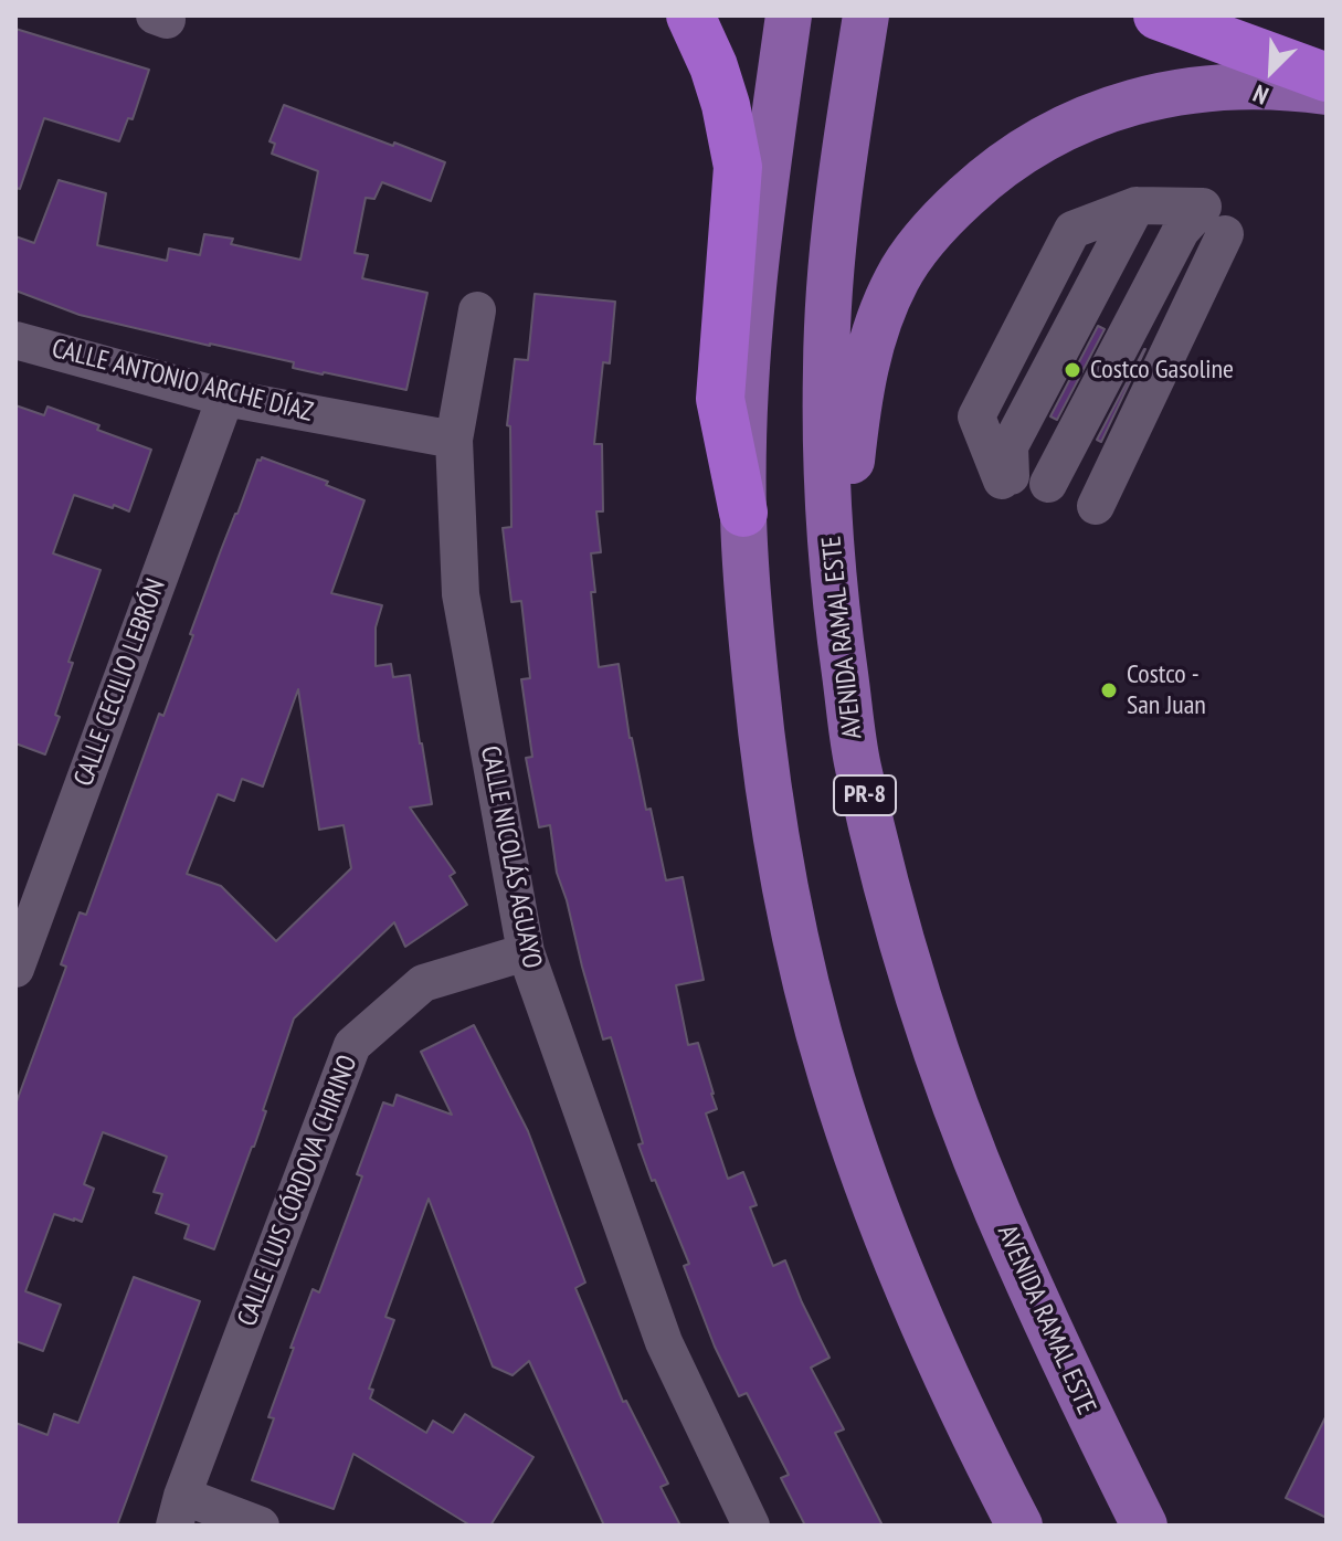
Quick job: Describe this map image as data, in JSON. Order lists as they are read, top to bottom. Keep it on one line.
{"streets":{"main road":["AVENIDA RAMAL ESTE","PR-8"],"street":["CALLE ANTONIO ARCHE DÍAZ","CALLE CECILIO LEBRÓN","CALLE NICOLÁS AGUAYO","CALLE LUIS CÓRDOVA CHIRINO"]},"crossings":[["CALLE ANTONIO ARCHE DÍAZ","CALLE CECILIO LEBRÓN"],["CALLE ANTONIO ARCHE DÍAZ","CALLE NICOLÁS AGUAYO"],["CALLE NICOLÁS AGUAYO","CALLE LUIS CÓRDOVA CHIRINO"]],"places":["Costco Gasoline","Costco - San Juan"],"north":"bottom left"}
